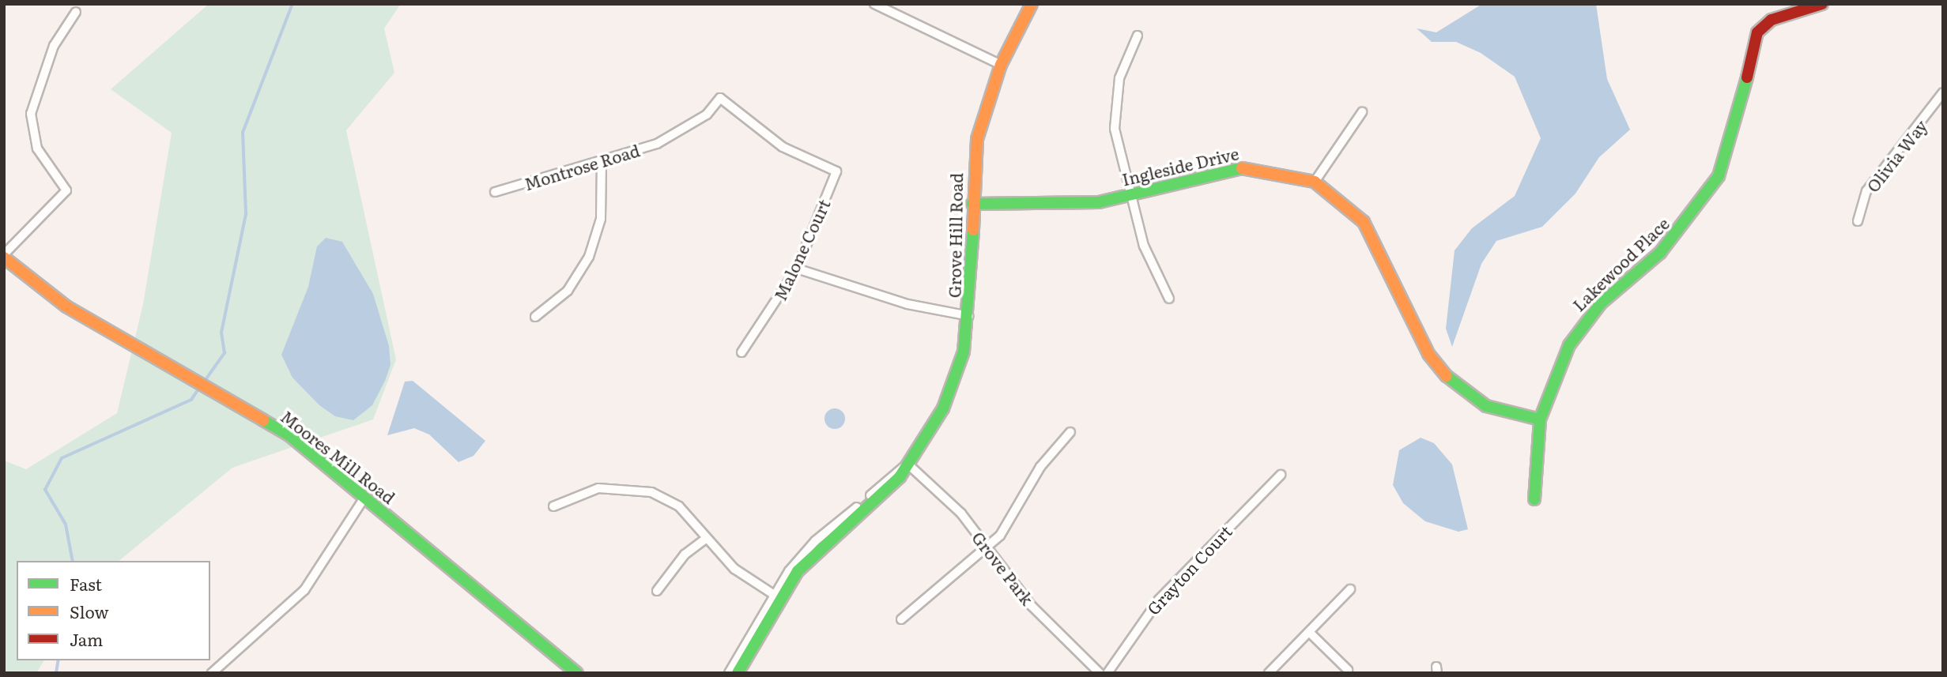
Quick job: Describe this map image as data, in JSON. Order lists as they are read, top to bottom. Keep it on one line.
{"streets":{"street":["Olivia Way","Ingleside Drive","Montrose Road","Grove Hill Road","Malone Court","Lakewood Place","Moores Mill Road","Grove Park","Grayton Court"]},"crossings":[["Ingleside Drive","Grove Hill Road"],["Ingleside Drive","Lakewood Place"],["Montrose Road","Malone Court"],["Grove Hill Road","Grove Park"]],"legend":["Fast","Slow","Jam"]}
